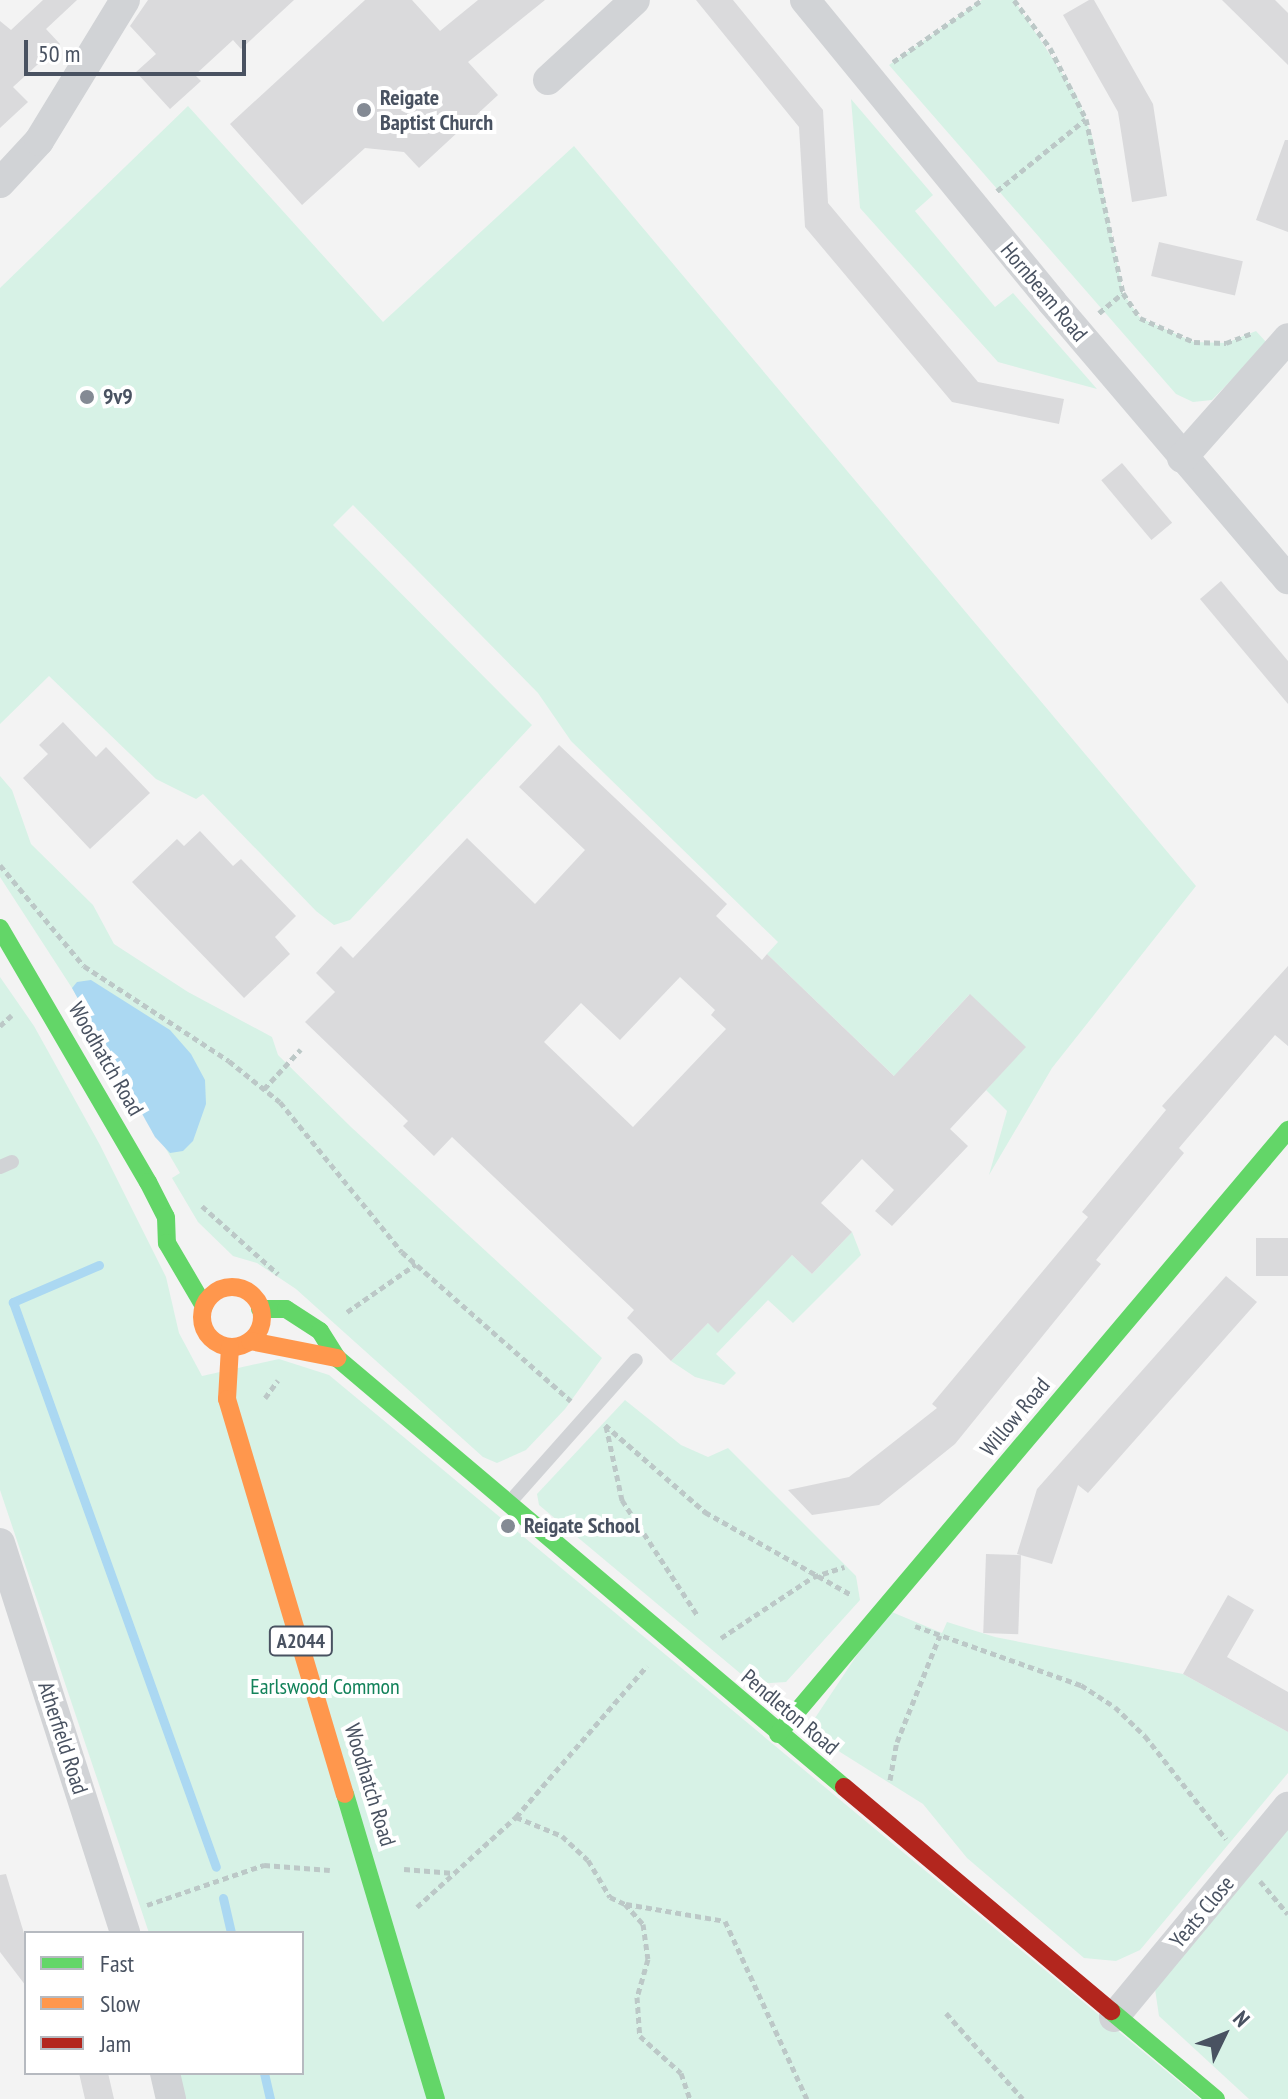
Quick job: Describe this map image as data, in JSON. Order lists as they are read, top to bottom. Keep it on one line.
{"streets":{"street":["Hornbeam Road","Woodhatch Road","Willow Road","A2044","Pendleton Road","Atherfield Road","Yeats Close"]},"crossings":[["Woodhatch Road","Pendleton Road"],["Willow Road","Pendleton Road"],["Pendleton Road","Yeats Close"]],"parks":["Earlswood Common"],"places":["Reigate Baptist Church","9v9","Reigate School"],"legend":["Fast","Slow","Jam"],"scale_bar":"50 m","north":"top right"}
